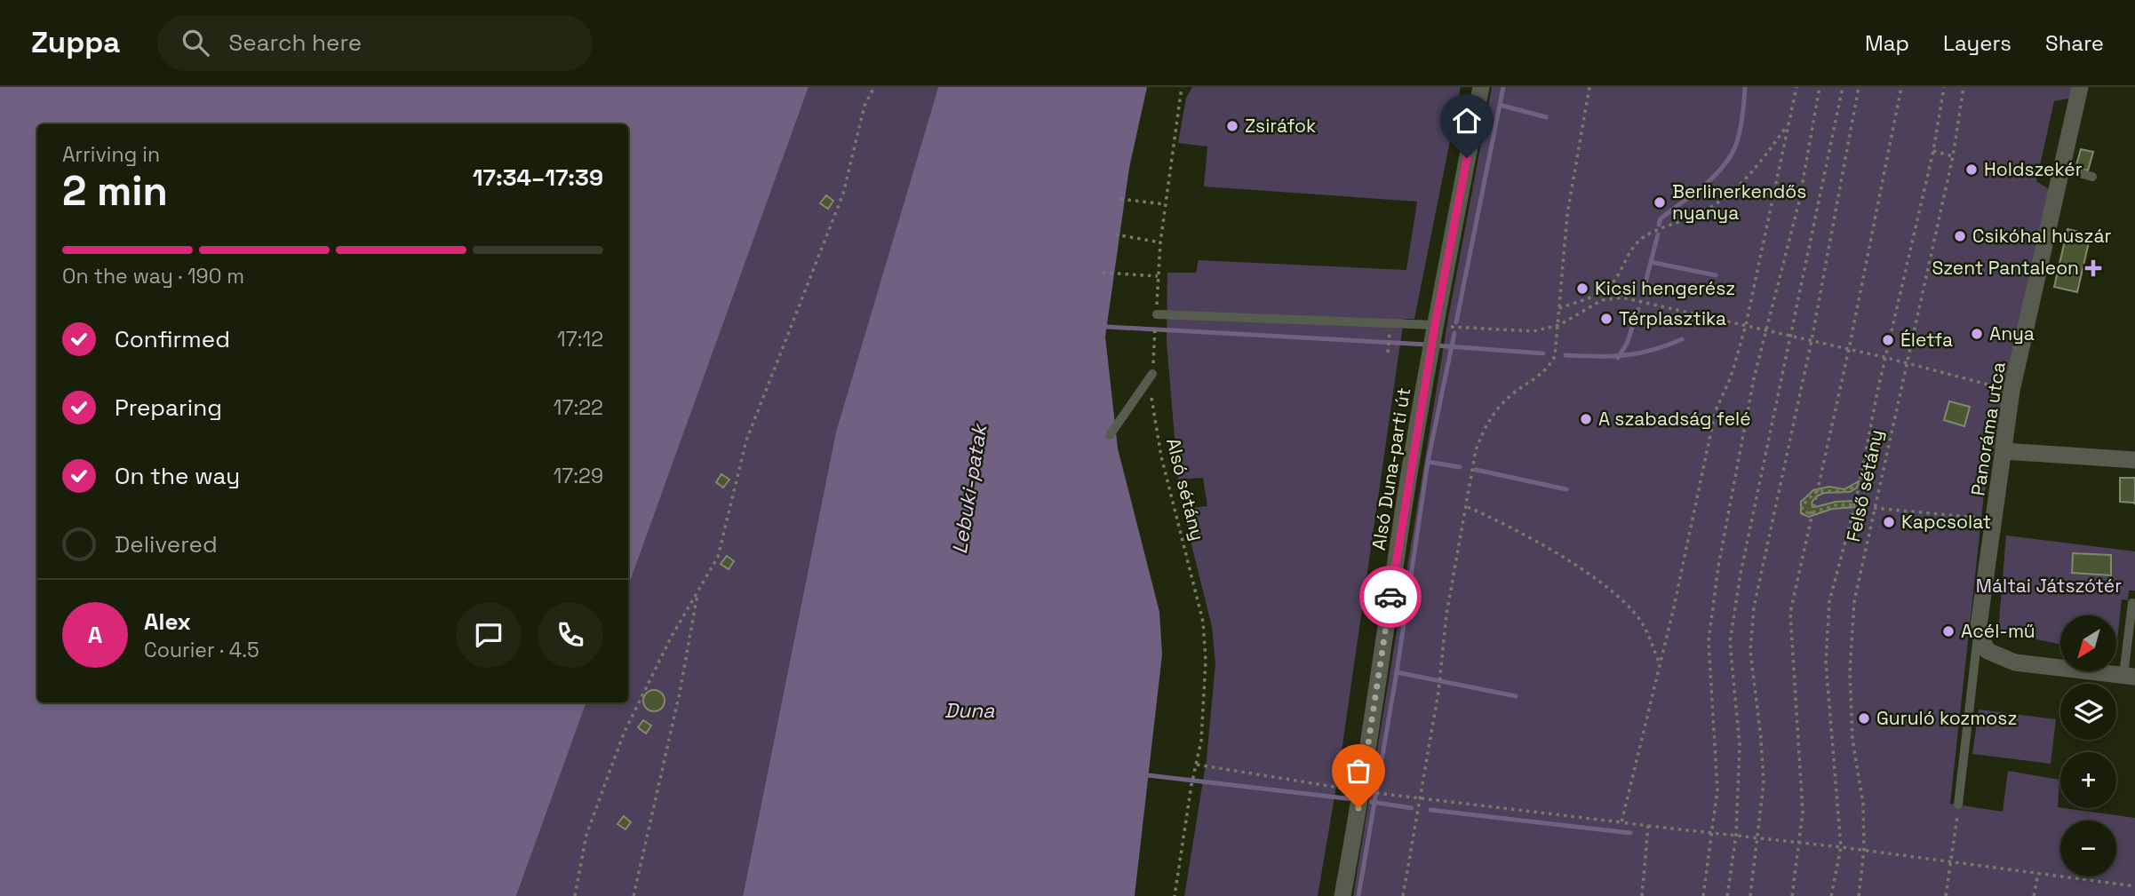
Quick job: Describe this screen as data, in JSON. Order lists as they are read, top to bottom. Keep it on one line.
{"streets":{"street":["Panoráma utca","Alsó Duna-parti út"],"path":["Felső sétány","Alsó sétány"]},"water":["Lebuki-patak","Duna"],"parks":["Máltai Játszótér"],"places":{"other":["Zsiráfok","Holdszekér","Berlinerkendős nyanya","Csikóhal huszár","Kicsi hengerész","Térplasztika","Anya","Életfa","A szabadság felé","Kapcsolat","Acél-mű","Guruló kozmosz"],"health":["Szent Pantaleon"]},"north":"bottom left","page":{"header":"Zuppa","search":"Search here","nav":["Map","Layers","Share"],"heading":["2 min","Arriving in","17:34–17:39"],"panel":["Alex","Courier · 4.5"],"bar":"On the way · 190 m","list":[["Confirmed","17:12"],["Preparing","17:22"],["On the way","17:29"],"Delivered"],"round":"A","map_buttons":["+","−"]}}
